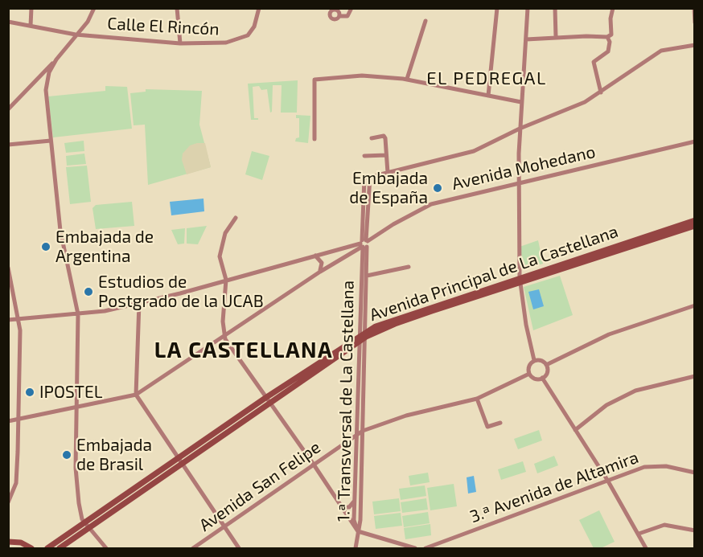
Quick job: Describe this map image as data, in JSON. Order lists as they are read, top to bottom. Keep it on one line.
{"streets":{"street":["Calle El Rincón","Avenida Mohedano","Avenida Principal de La Castellana","1.ª Transversal de La Castellana","Avenida San Felipe","3.ª Avenida de Altamira"]},"crossings":[["Avenida Mohedano","1.ª Transversal de La Castellana"],["Avenida Principal de La Castellana","1.ª Transversal de La Castellana"],["1.ª Transversal de La Castellana","Avenida San Felipe"]],"districts":["EL PEDREGAL","LA CASTELLANA"],"places":["Embajada de España","Embajada de Argentina","Estudios de Postgrado de la UCAB","IPOSTEL","Embajada de Brasil"]}
